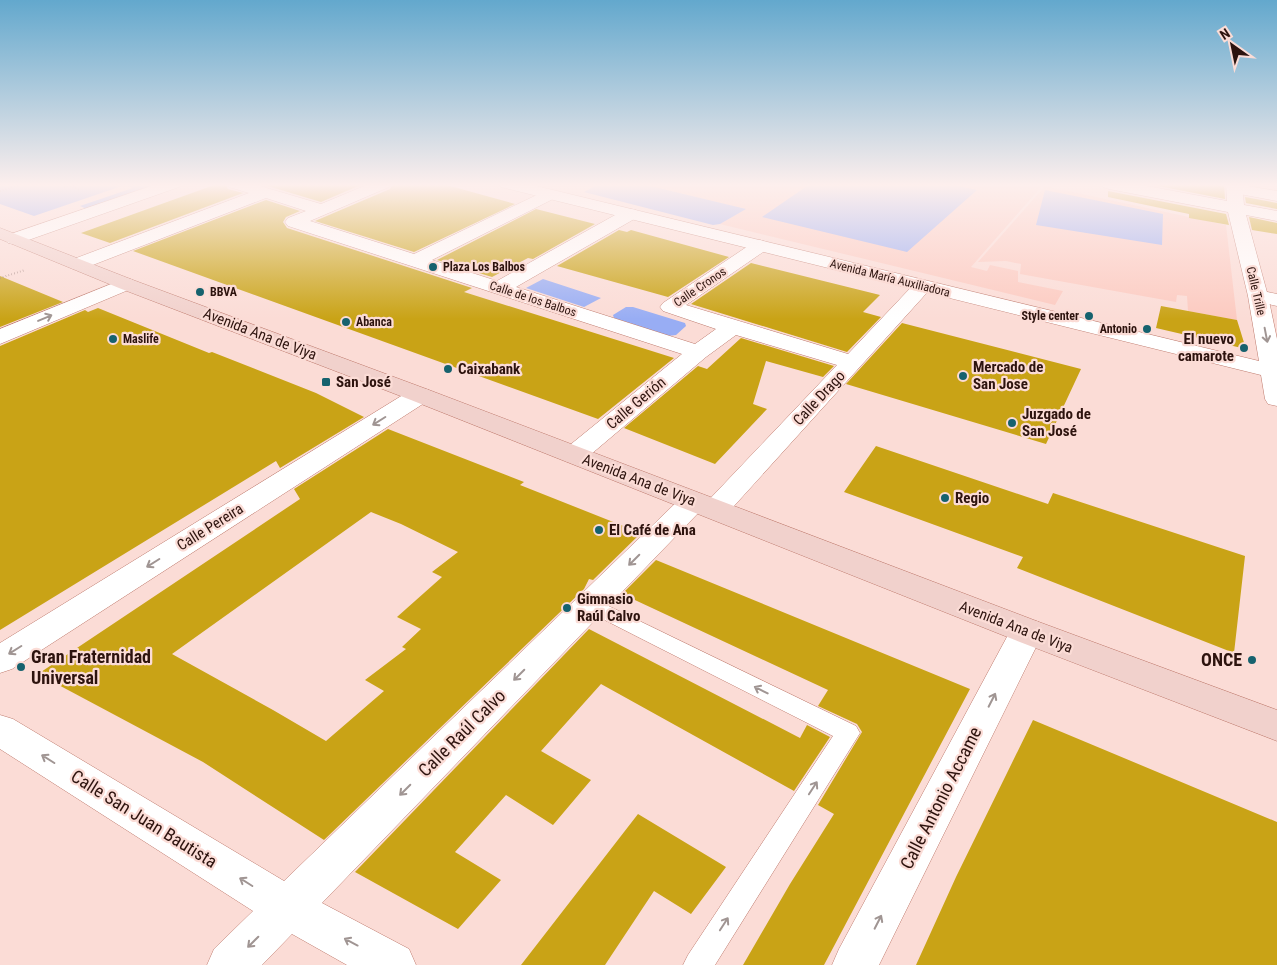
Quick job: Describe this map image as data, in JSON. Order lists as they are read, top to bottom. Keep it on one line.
{"streets":{"main road":["Avenida Ana de Viya"],"street":["Avenida María Auxiliadora","Calle Cronos","Calle Trille","Calle de los Balbos","Calle Drago","Calle Gerión","Calle Pereira","Calle Raúl Calvo","Calle Antonio Accame","Calle San Juan Bautista"]},"crossings":[["Avenida María Auxiliadora","Calle Cronos"],["Avenida María Auxiliadora","Calle Trille"],["Avenida María Auxiliadora","Calle Drago"],["Calle de los Balbos","Calle Gerión"],["Avenida Ana de Viya","Calle Drago"],["Avenida Ana de Viya","Calle Gerión"],["Avenida Ana de Viya","Calle Pereira"],["Avenida Ana de Viya","Calle Raúl Calvo"],["Avenida Ana de Viya","Calle Antonio Accame"],["Calle Drago","Calle Raúl Calvo"],["Calle Raúl Calvo","Calle San Juan Bautista"]],"one_way":["Calle Trille","Calle Pereira","Calle Raúl Calvo","Calle Antonio Accame","Calle San Juan Bautista"],"places":{"other":["Plaza Los Balbos","BBVA","Style center","Abanca","Antonio","Maslife","El nuevo camarote","Caixabank","Mercado de San Jose","Juzgado de San José","Regio","El Café de Ana","Gimnasio Raúl Calvo","ONCE","Gran Fraternidad Universal"],"transit":["San José"]},"north":"top left"}
